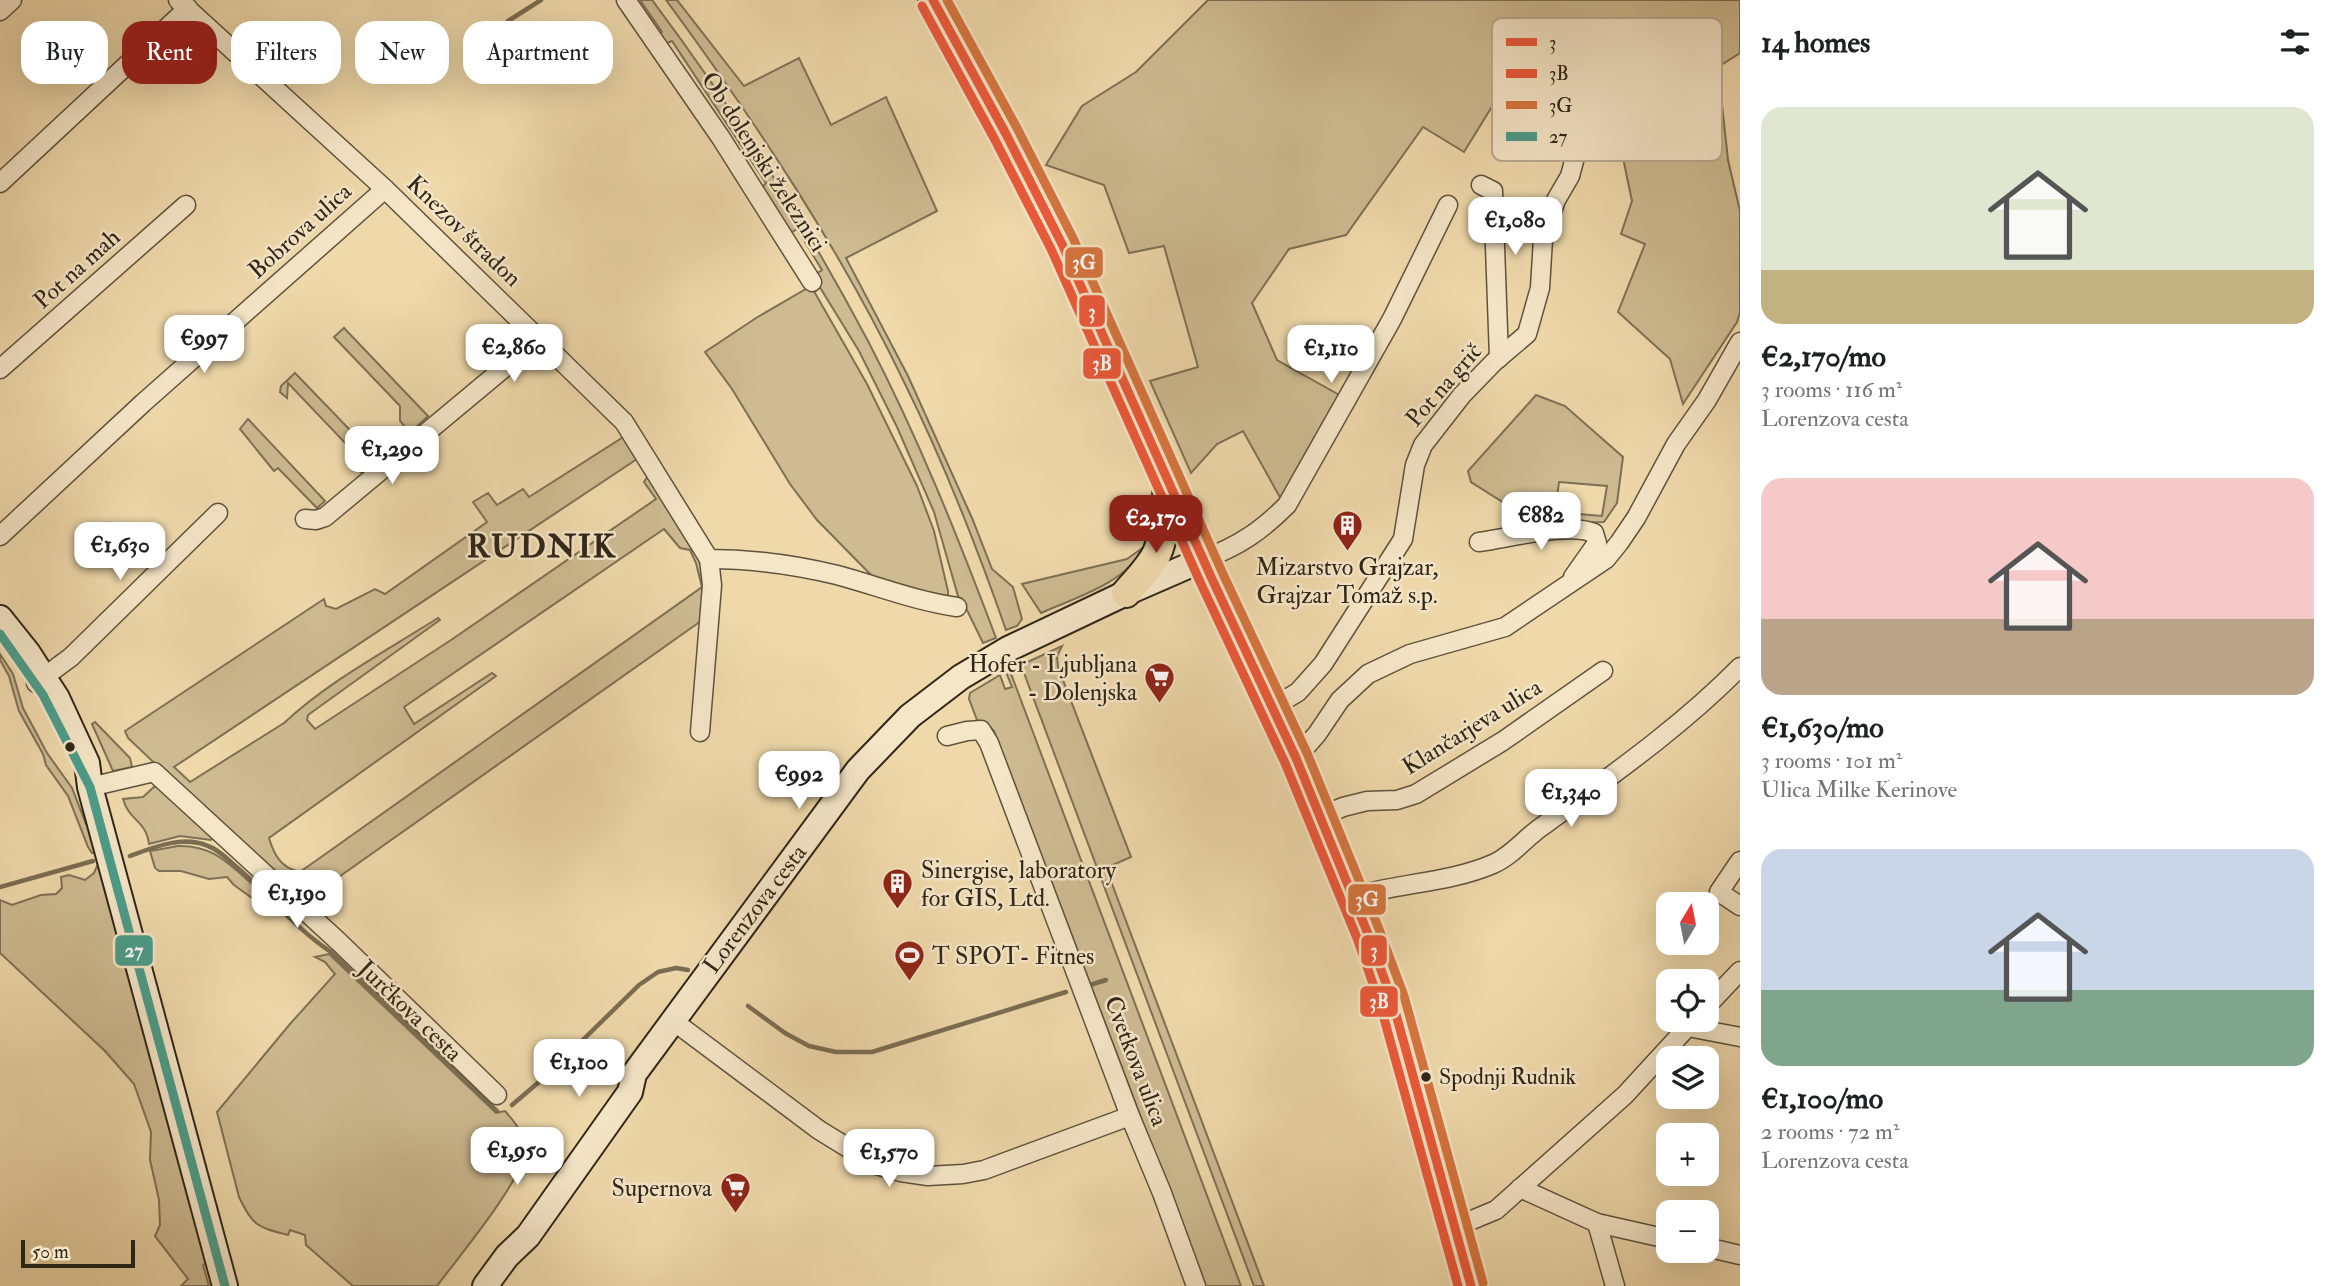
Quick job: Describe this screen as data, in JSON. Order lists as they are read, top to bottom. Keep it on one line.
{"streets":{"street":["Ob dolenjski železnici","Bobrova ulica","Knezov štradon","Pot na mah","Pot na grič","Klančarjeva ulica","Lorenzova cesta","Jurčkova cesta","Cvetkova ulica"]},"crossings":[["Bobrova ulica","Knezov štradon"]],"districts":["RUDNIK"],"places":{"building":["Mizarstvo Grajzar, Grajzar Tomaž s.p.","Sinergise, laboratory for GIS, Ltd."],"supermarket":["Hofer - Ljubljana - Dolenjska","Supernova"],"sports":["T SPOT- Fitnes"],"other":["Spodnji Rudnik"]},"lines":["transit line 3","transit line 3G","transit line 3B","transit line 27"],"legend":["3","3B","3G","27"],"scale_bar":"50 m","north":"top","page":{"heading":"14 homes","chip":["Buy","Rent","Filters","New","Apartment"],"list":[{"name":"€2,170/mo","note":"3 rooms · 116 m² · Lorenzova cesta"},{"name":"€1,630/mo","note":"3 rooms · 101 m² · Ulica Milke Kerinove"},{"name":"€1,100/mo","note":"2 rooms · 72 m² · Lorenzova cesta"}],"price":["€1,080","€997","€2,860","€1,110","€1,290","€882","€2,170","€1,630","€992","€1,340","€1,190","€1,100","€1,950","€1,570"],"map_buttons":["+","−"],"scale":"50 m"}}
